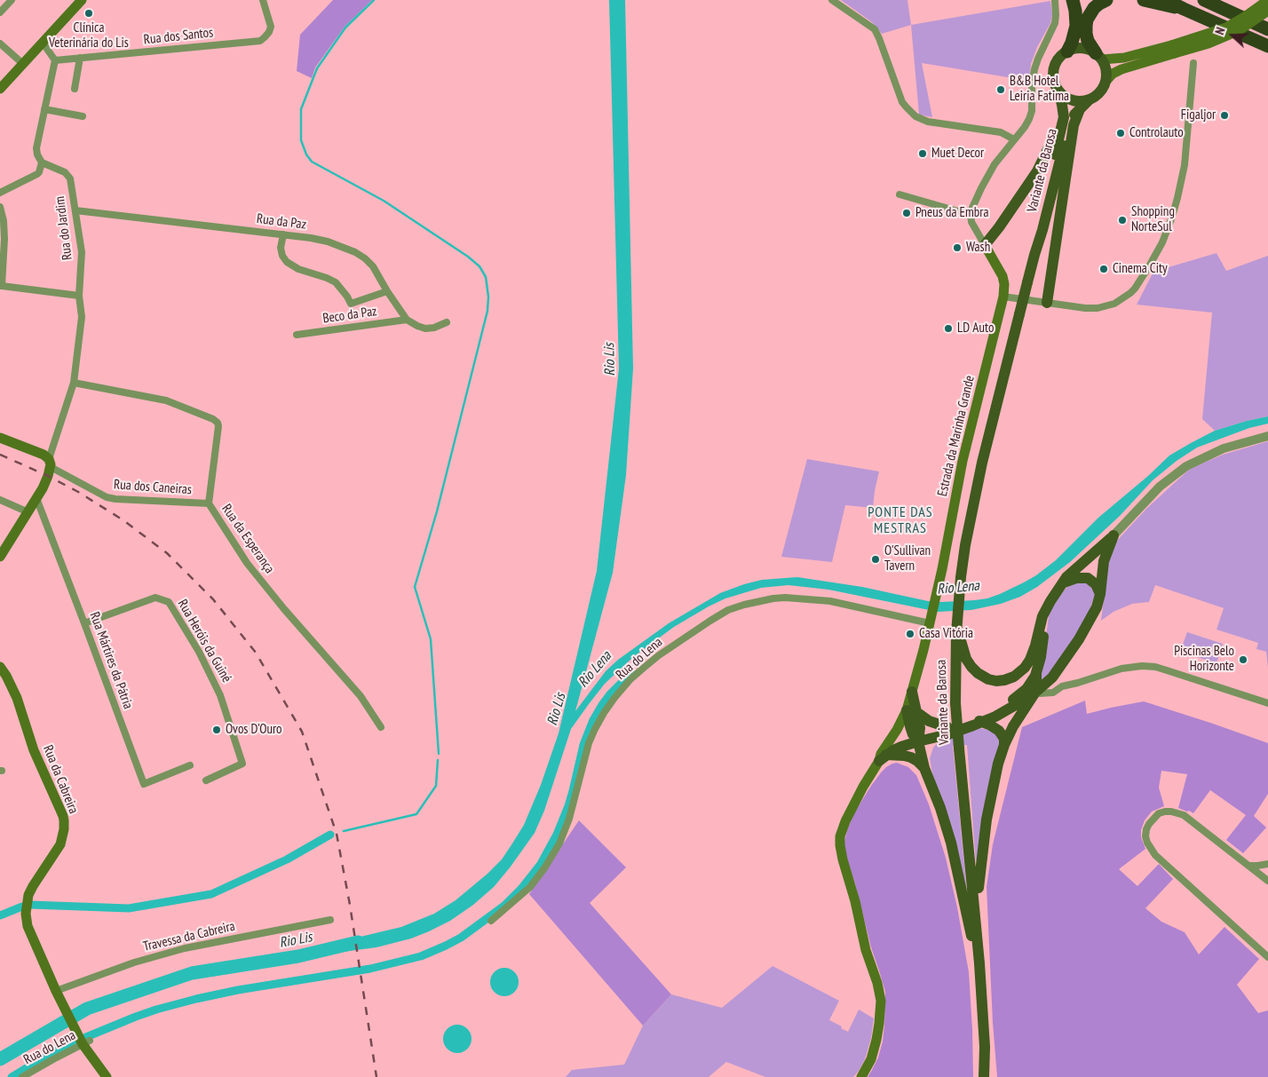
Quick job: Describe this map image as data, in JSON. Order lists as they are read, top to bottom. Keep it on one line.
{"streets":{"main road":["Variante da Barosa","Estrada da Marinha Grande","Rua da Cabreira"],"street":["Rua dos Santos","Rua da Paz","Rua do Jardim","Beco da Paz","Rua dos Caneiras","Rua da Esperança","Rua Heróis da Guiné","Rua do Lena","Rua Mártires da Pátria","Travessa da Cabreira"]},"crossings":[["Rua da Paz","Rua do Jardim"],["Rua da Paz","Beco da Paz"],["Rua do Jardim","Rua dos Caneiras"],["Rua do Jardim","Rua da Esperança"],["Estrada da Marinha Grande","Rua do Lena"],["Rua dos Caneiras","Rua da Esperança"],["Rua Heróis da Guiné","Rua Mártires da Pátria"],["Rua do Lena","Rua da Cabreira"],["Rua da Cabreira","Travessa da Cabreira"]],"districts":["PONTE DAS MESTRAS"],"water":["Rio Lis","Rio Lena"],"places":["Clínica Veterinária do Lis","B&B Hotel Leiria Fatima","Figaljor","Controlauto","Muet Decor","Pneus da Embra","Shopping NorteSul","Wash","Cinema City","LD Auto","O'Sullivan Tavern","Casa Vitória","Piscinas Belo Horizonte","Ovos D'Ouro"],"north":"left"}
